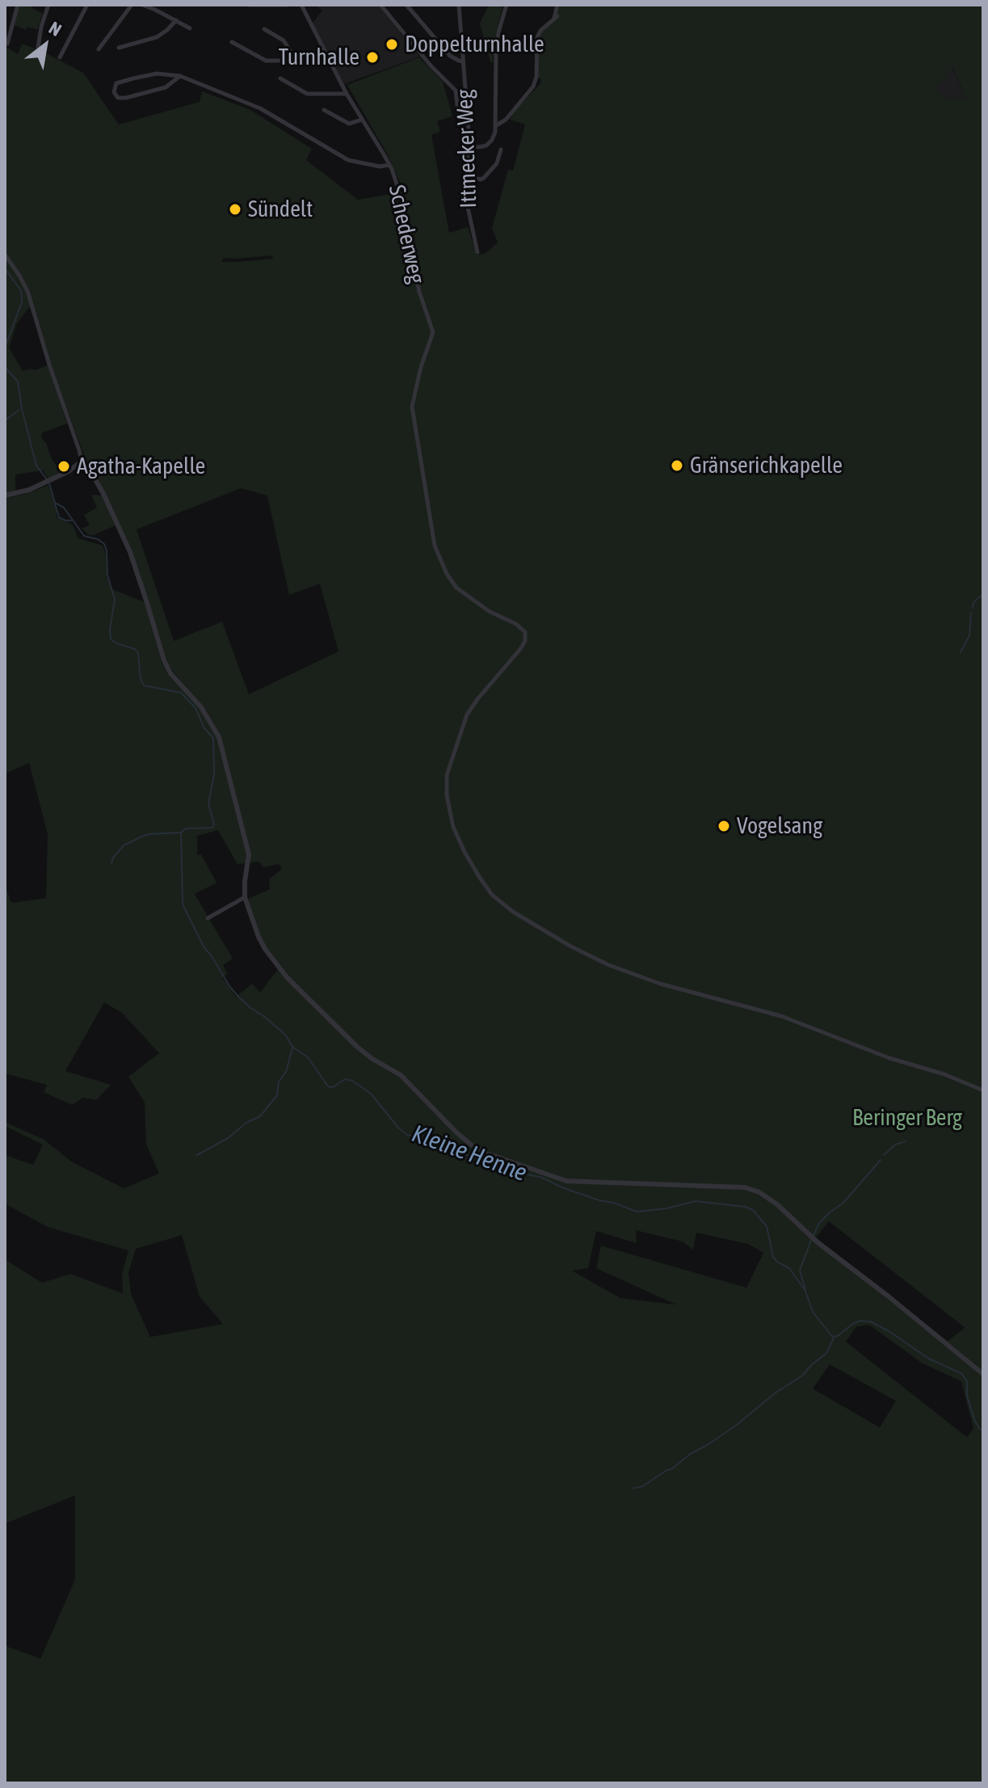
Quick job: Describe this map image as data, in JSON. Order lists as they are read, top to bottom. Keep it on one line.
{"streets":{"street":["Ittmecker Weg","Schederweg"]},"water":["Kleine Henne"],"parks":["Beringer Berg"],"places":["Doppelturnhalle","Turnhalle","Sündelt","Gränserichkapelle","Agatha-Kapelle","Vogelsang"],"north":"top right"}
